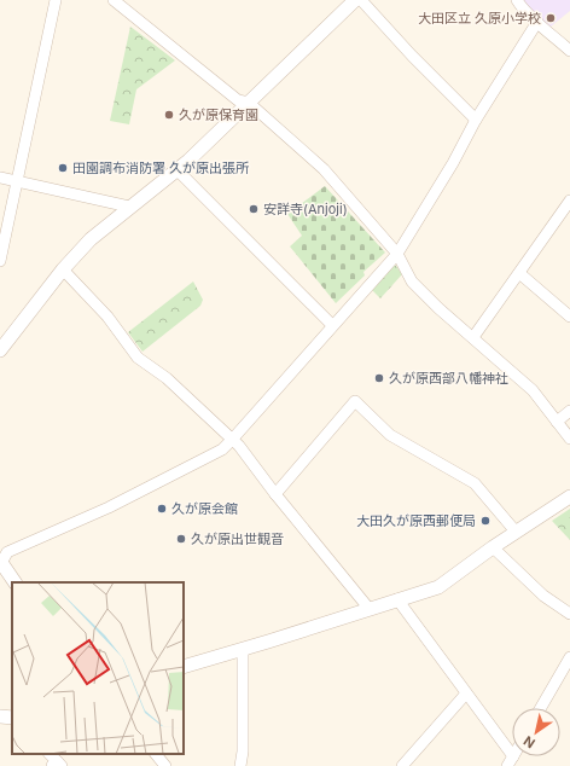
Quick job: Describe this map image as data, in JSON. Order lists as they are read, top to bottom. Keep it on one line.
{"places":["大田区立 久原小学校","久が原保育園","田園調布消防署 久が原出張所","安詳寺(Anjoji)","久が原西部八幡神社","久が原会館","大田久が原西郵便局","久が原出世観音"],"north":"bottom left"}
